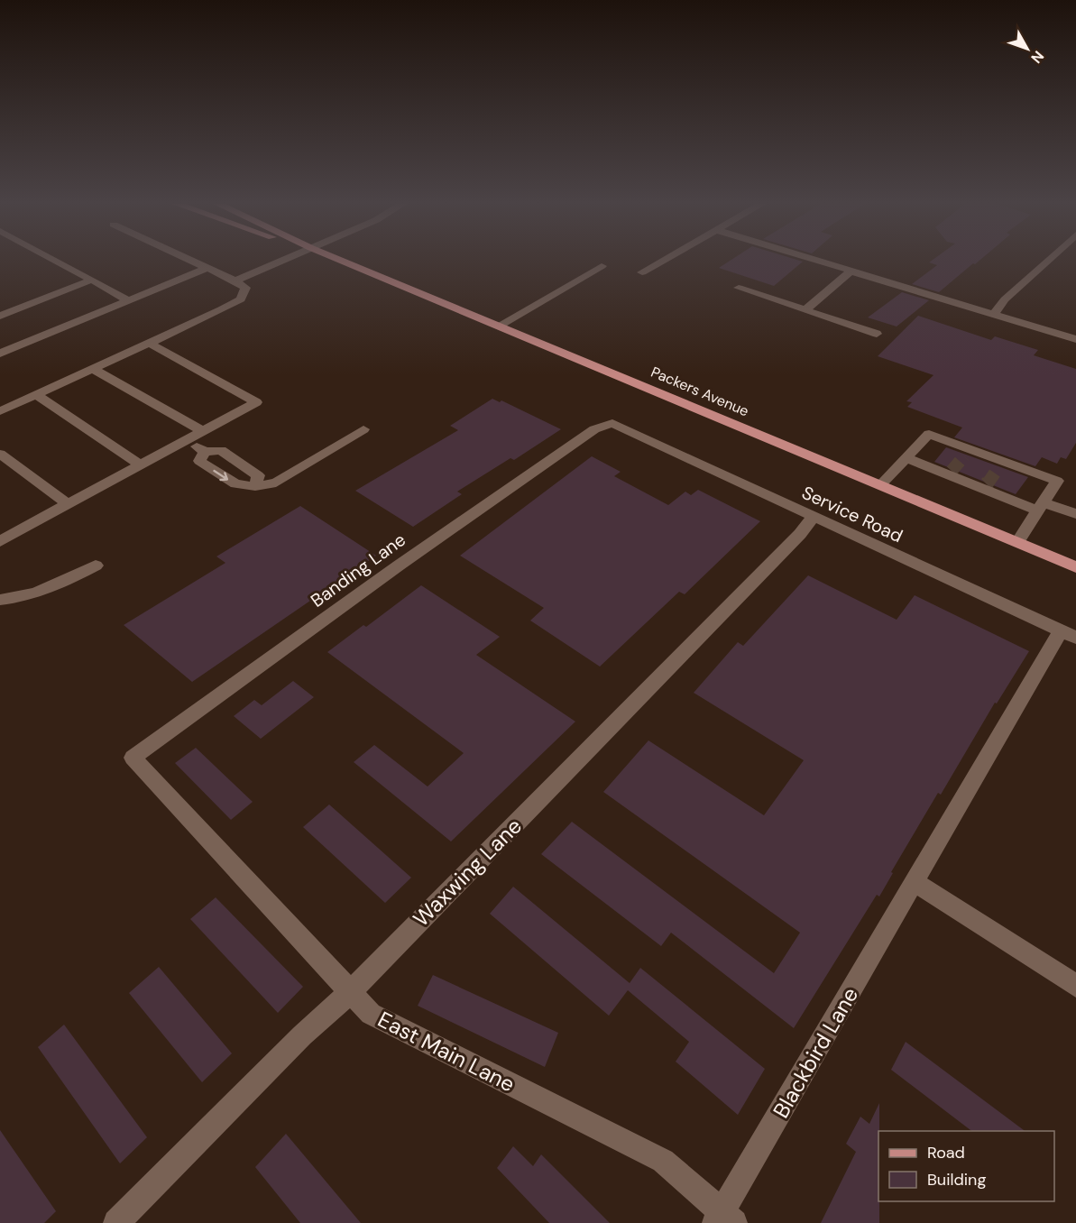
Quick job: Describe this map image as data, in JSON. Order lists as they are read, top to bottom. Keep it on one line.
{"streets":{"main road":["Packers Avenue"],"street":["Service Road","Banding Lane","Waxwing Lane","East Main Lane","Blackbird Lane"]},"crossings":[["Service Road","Banding Lane"],["Service Road","Waxwing Lane"],["Service Road","Blackbird Lane"],["Banding Lane","East Main Lane"],["Waxwing Lane","East Main Lane"],["East Main Lane","Blackbird Lane"]],"legend":["Road","Building"],"north":"bottom right"}
